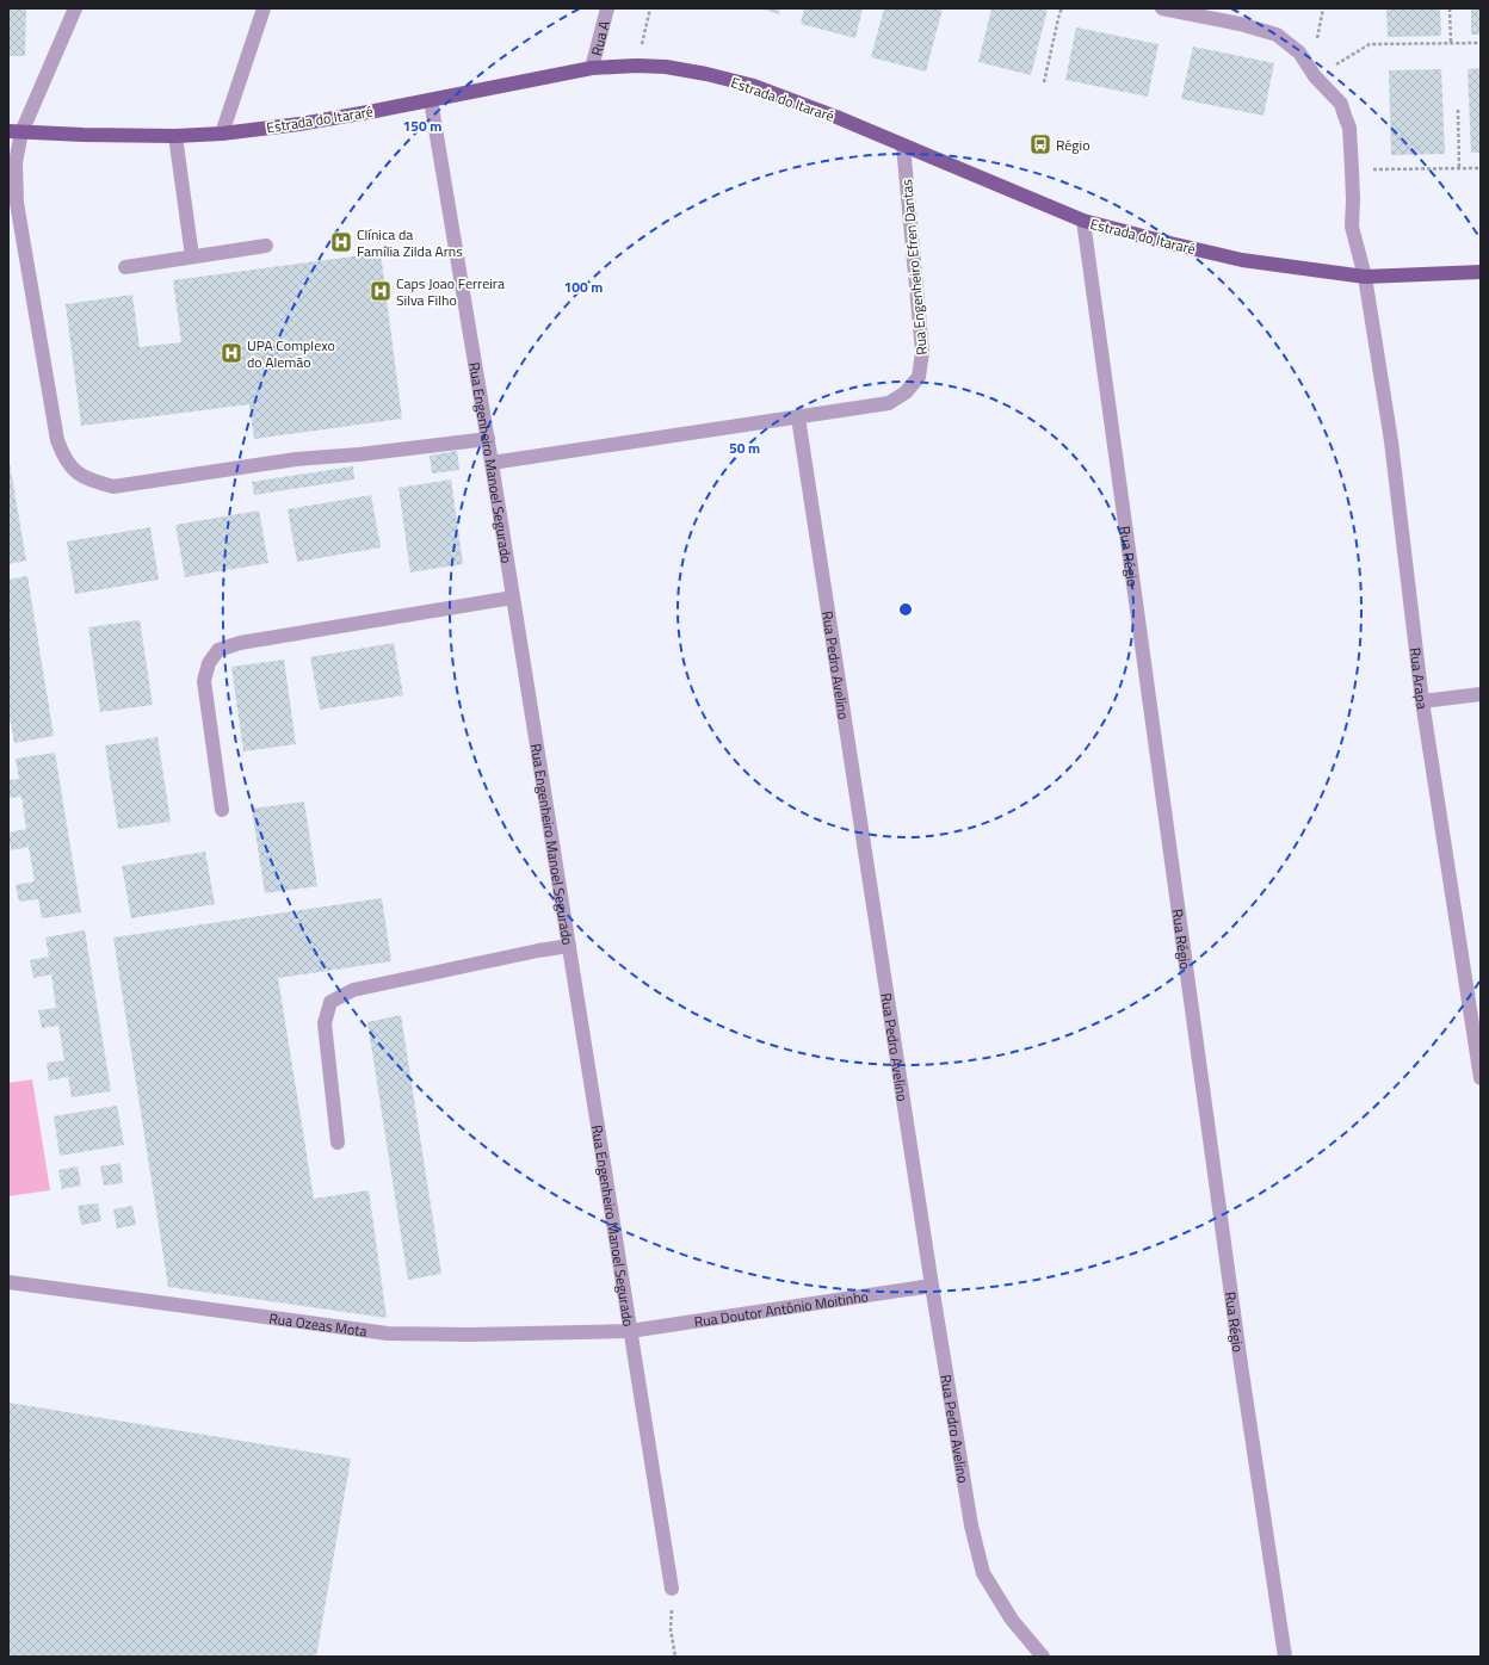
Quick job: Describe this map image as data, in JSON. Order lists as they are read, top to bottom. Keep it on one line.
{"streets":{"main road":["Estrada do Itararé"],"street":["Rua A","Rua Engenheiro Efren Dantas","Rua Engenheiro Manoel Segurado","Rua Régio","Rua Pedro Avelino","Rua Arapa","Rua Doutor Antônio Moitinho","Rua Ozeas Mota"]},"crossings":[["Rua A","Estrada do Itararé"],["Estrada do Itararé","Rua Engenheiro Efren Dantas"],["Estrada do Itararé","Rua Engenheiro Manoel Segurado"],["Estrada do Itararé","Rua Régio"],["Estrada do Itararé","Rua Arapa"],["Rua Engenheiro Efren Dantas","Rua Engenheiro Manoel Segurado"],["Rua Engenheiro Efren Dantas","Rua Pedro Avelino"],["Rua Engenheiro Manoel Segurado","Rua Doutor Antônio Moitinho"],["Rua Engenheiro Manoel Segurado","Rua Ozeas Mota"],["Rua Pedro Avelino","Rua Doutor Antônio Moitinho"],["Rua Doutor Antônio Moitinho","Rua Ozeas Mota"]],"places":{"bus stop":["Régio"],"hospital":["Clínica da Família Zilda Arns","Caps Joao Ferreira Silva Filho","UPA Complexo do Alemão"]},"rings":["150 m","100 m","50 m"]}
